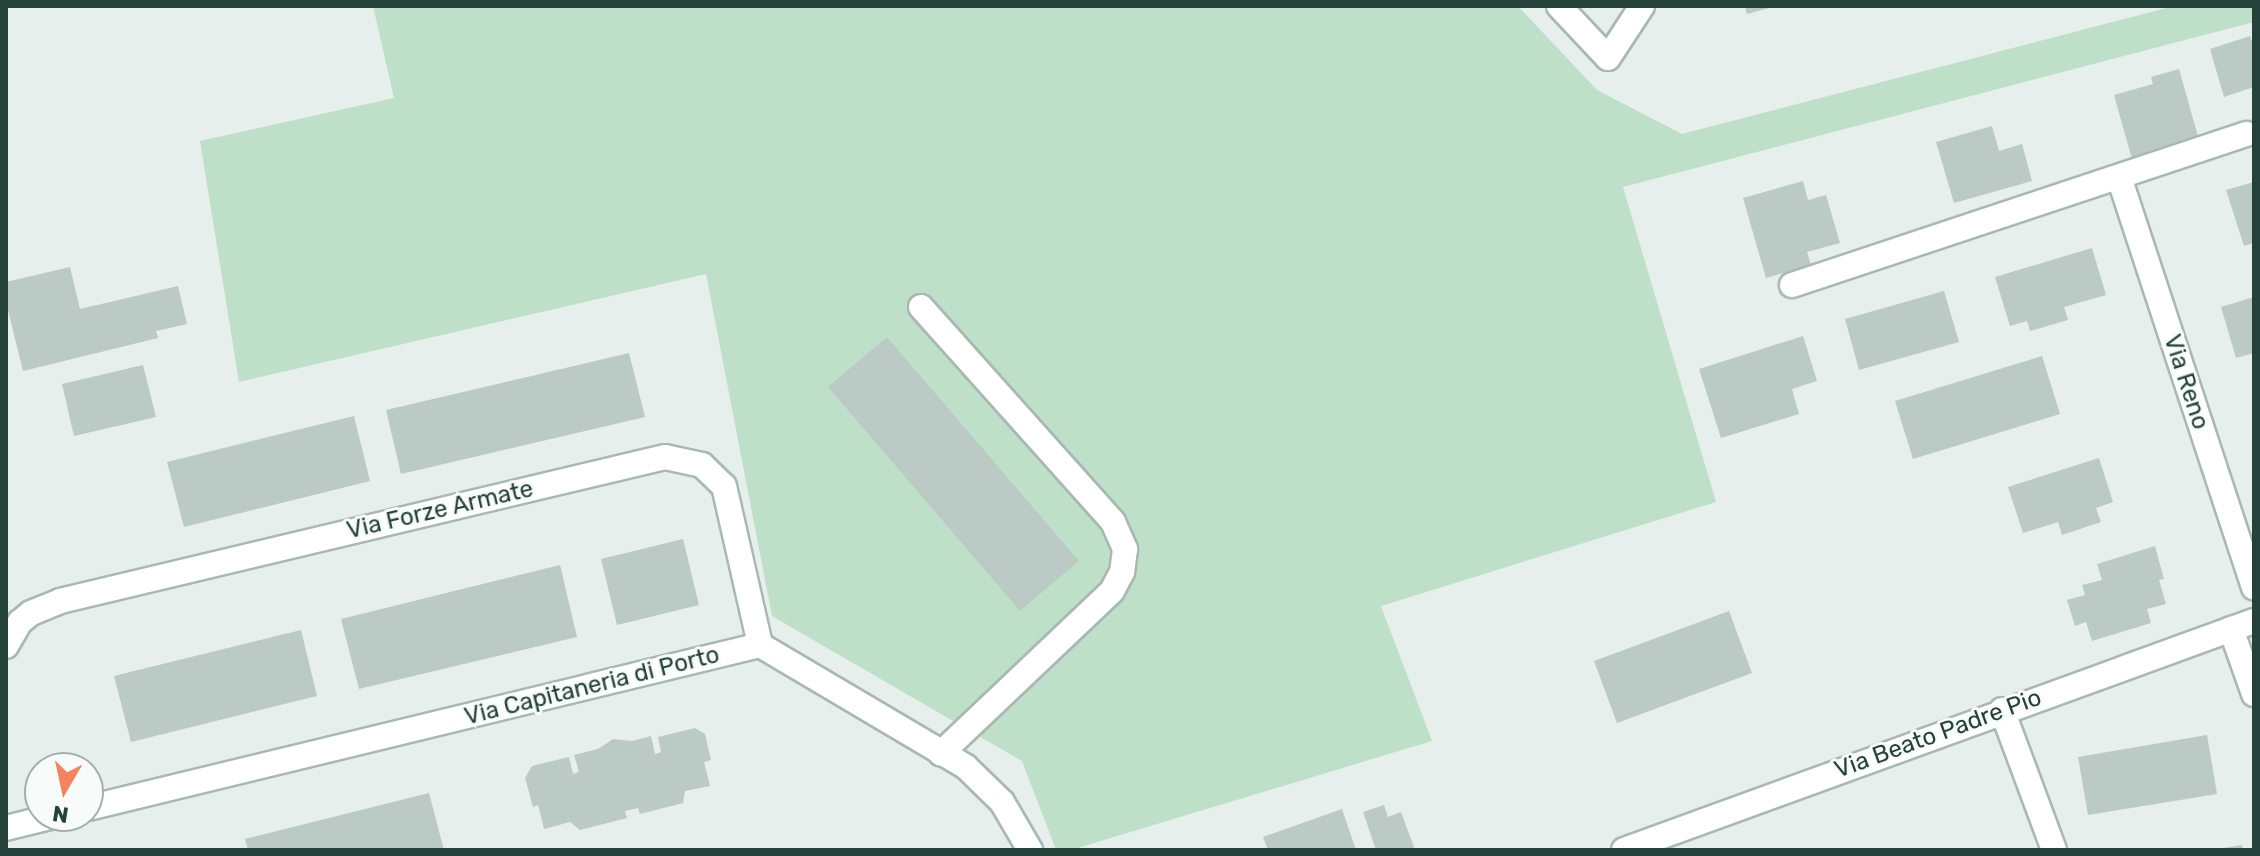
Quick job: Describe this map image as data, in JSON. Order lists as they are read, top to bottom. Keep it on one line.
{"streets":{"street":["Via Reno","Via Forze Armate","Via Capitaneria di Porto","Via Beato Padre Pio"]},"crossings":[["Via Forze Armate","Via Capitaneria di Porto"]],"north":"bottom"}
